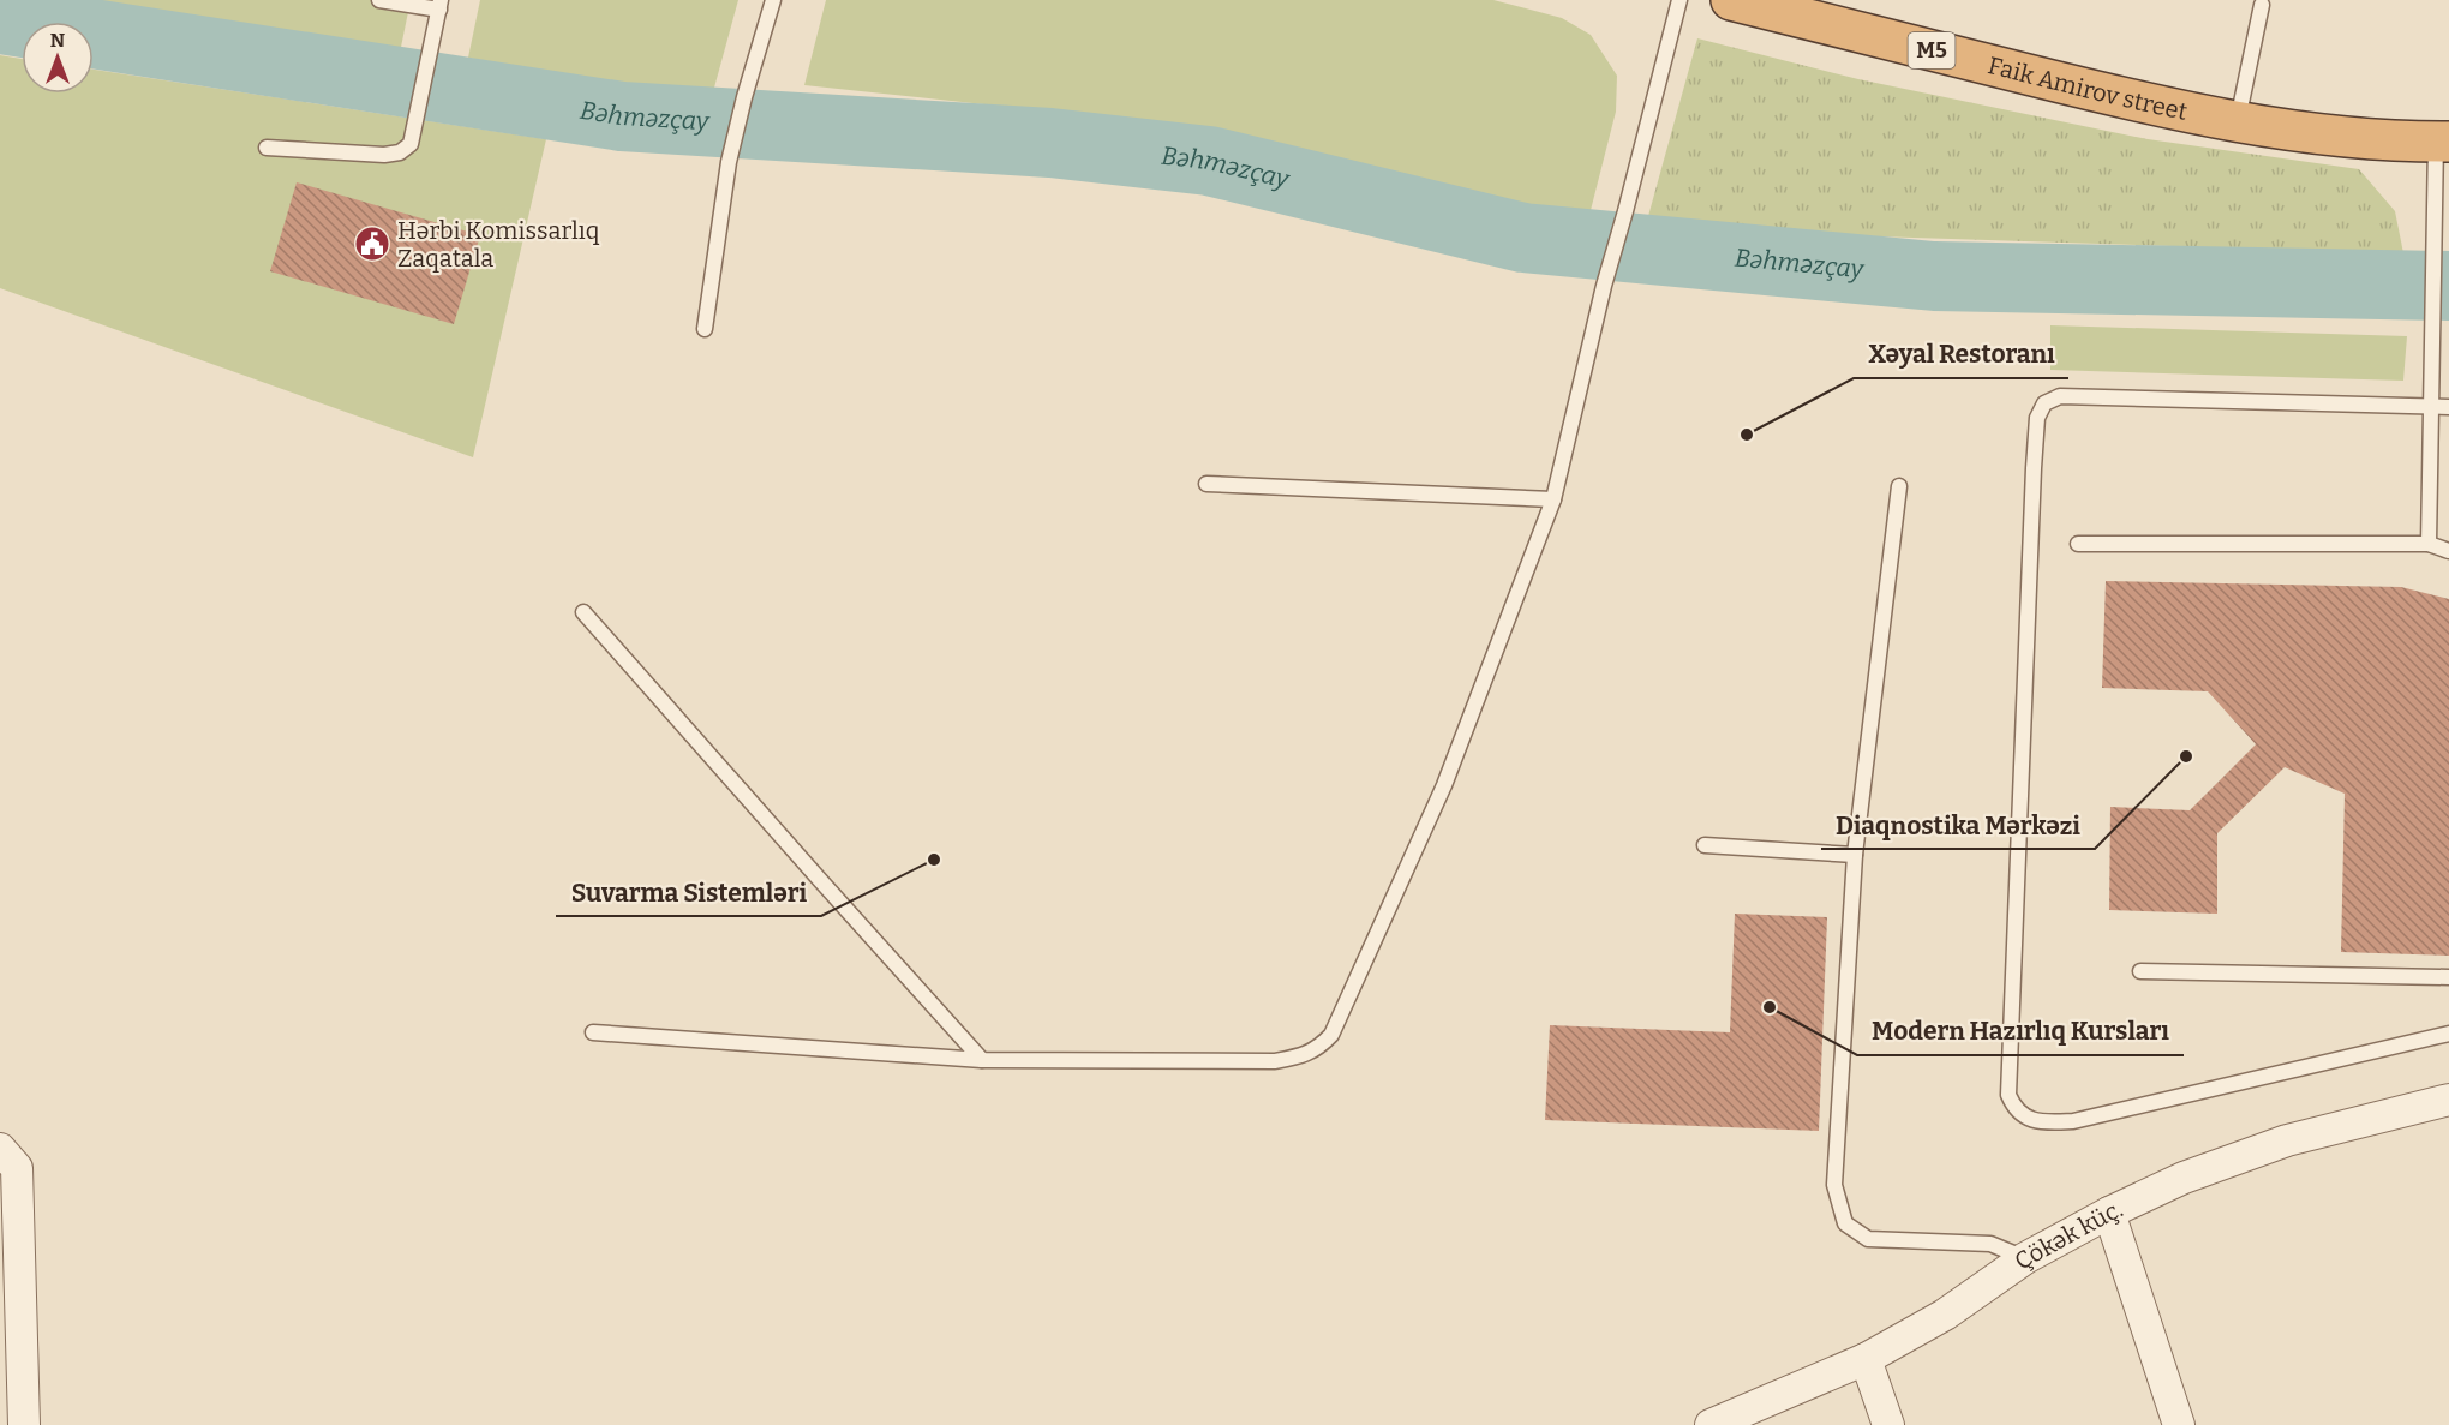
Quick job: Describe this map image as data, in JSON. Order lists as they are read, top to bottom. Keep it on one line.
{"streets":{"highway":["M5","Faik Amirov street"],"street":["Çökək küç."]},"water":["Bəhməzçay"],"places":{"public building":["Hərbi Komissarlıq Zaqatala"],"other":["Xəyal Restoranı","Diaqnostika Mərkəzi","Suvarma Sistemləri","Modern Hazırlıq Kursları"]},"north":"top"}
